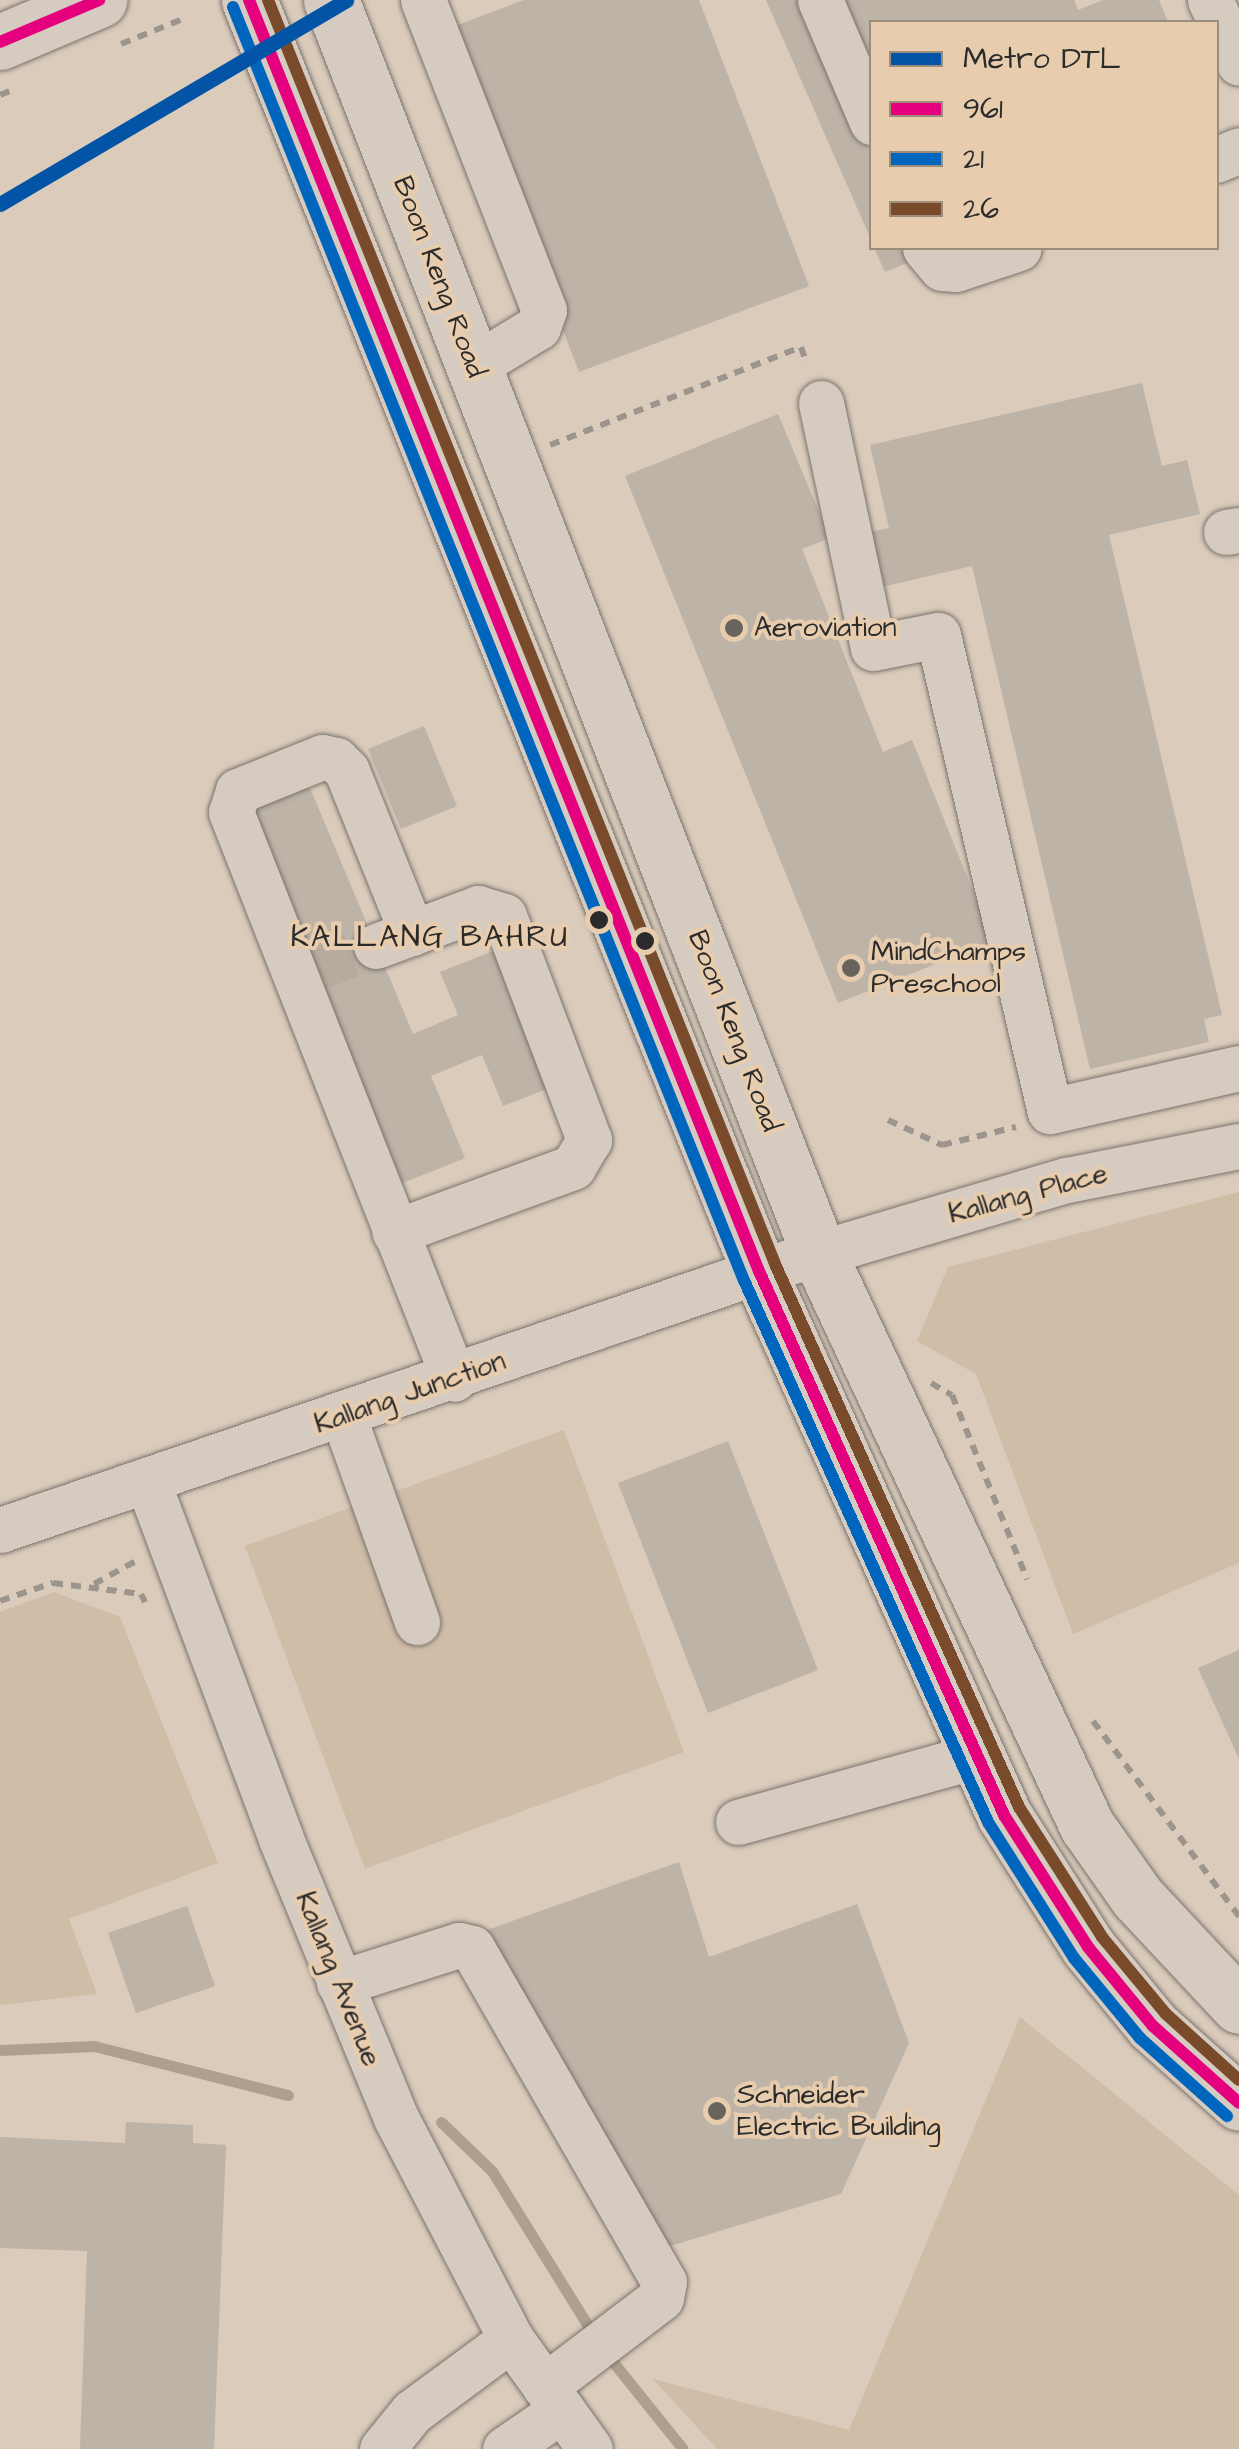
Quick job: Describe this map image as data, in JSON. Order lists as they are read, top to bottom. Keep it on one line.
{"streets":{"main road":["Boon Keng Road"],"street":["Kallang Place","Kallang Junction","Kallang Avenue"]},"crossings":[["Boon Keng Road","Kallang Place"],["Boon Keng Road","Kallang Junction"],["Kallang Place","Kallang Junction"],["Kallang Junction","Kallang Avenue"]],"districts":["KALLANG BAHRU"],"places":["Aeroviation","MindChamps Preschool","Schneider Electric Building"],"lines":["metro line DTL","transit line 961","transit line 26","transit line 21"],"legend":["Metro DTL","961","21","26"]}
